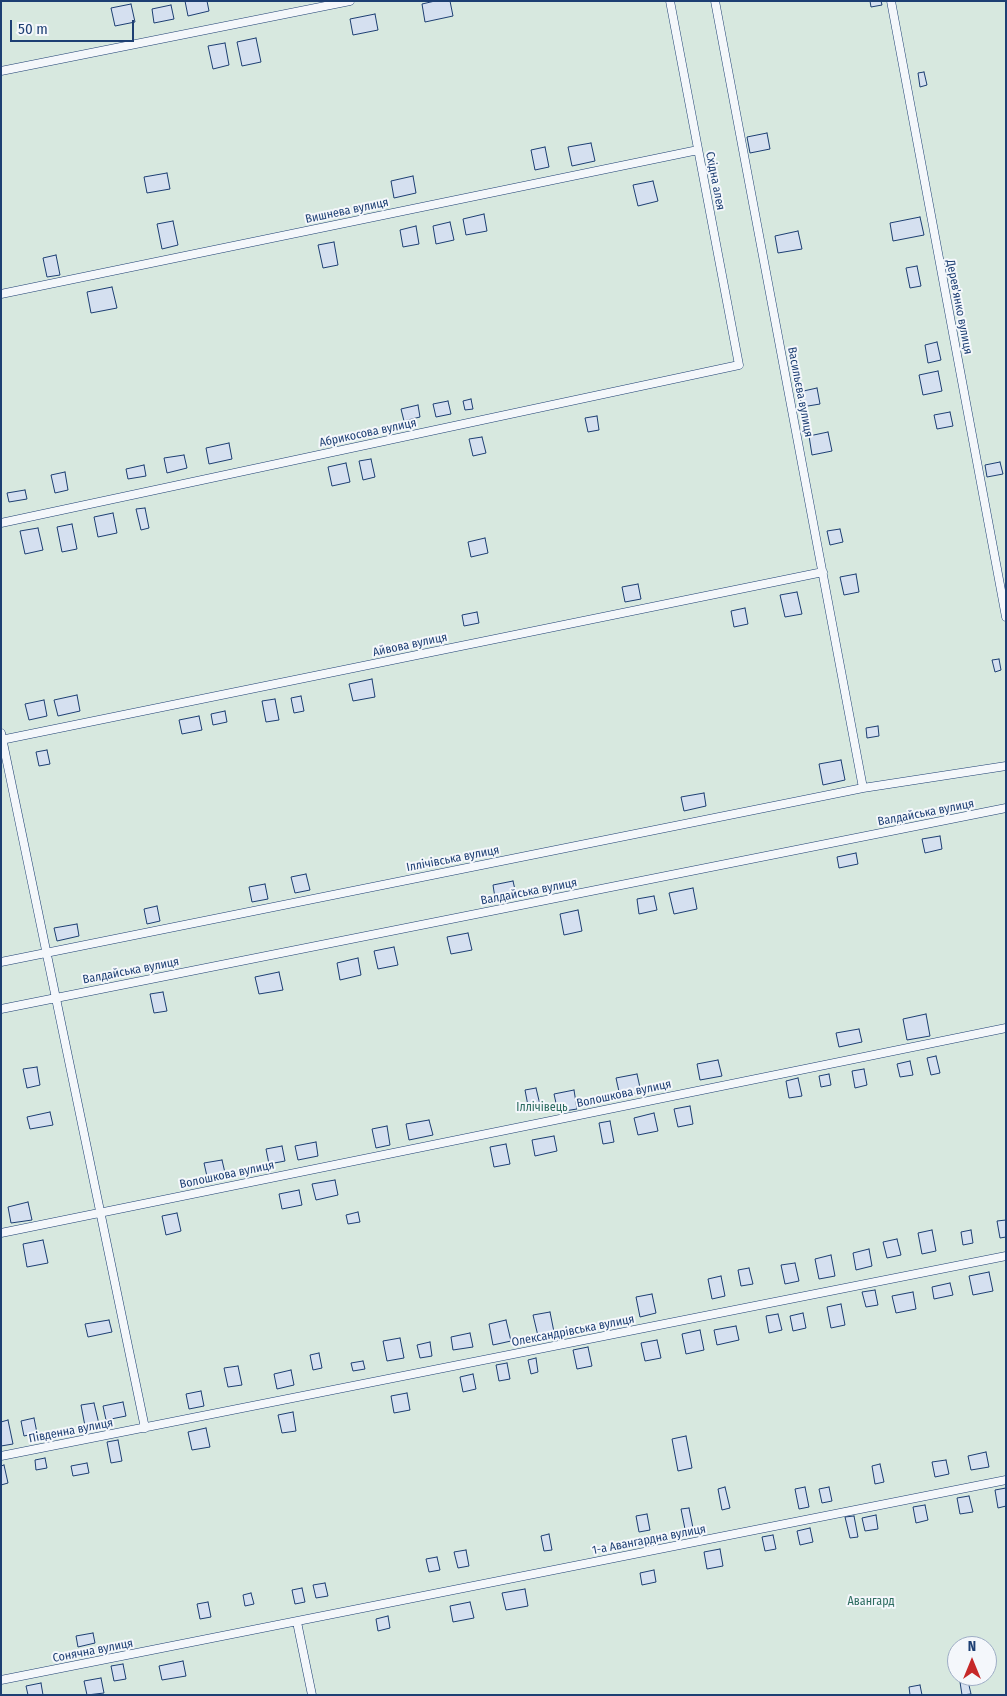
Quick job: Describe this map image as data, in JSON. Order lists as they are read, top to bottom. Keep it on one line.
{"streets":{"lane":["Східна алея","Вишнева вулиця","Дерев'янко вулиця","Васильєва вулиця","Абрикосова вулиця","Айвова вулиця","Валдайська вулиця","Іллічівська вулиця","Волошкова вулиця","Олександрівська вулиця","Південна вулиця","1-а Авангардна вулиця","Сонячна вулиця"]},"crossings":[["Східна алея","Вишнева вулиця"],["Східна алея","Абрикосова вулиця"],["Васильєва вулиця","Айвова вулиця"],["Васильєва вулиця","Іллічівська вулиця"],["Олександрівська вулиця","Південна вулиця"],["1-а Авангардна вулиця","Сонячна вулиця"]],"parks":["Іллічівець","Авангард"],"scale_bar":"50 m","north":"top"}
